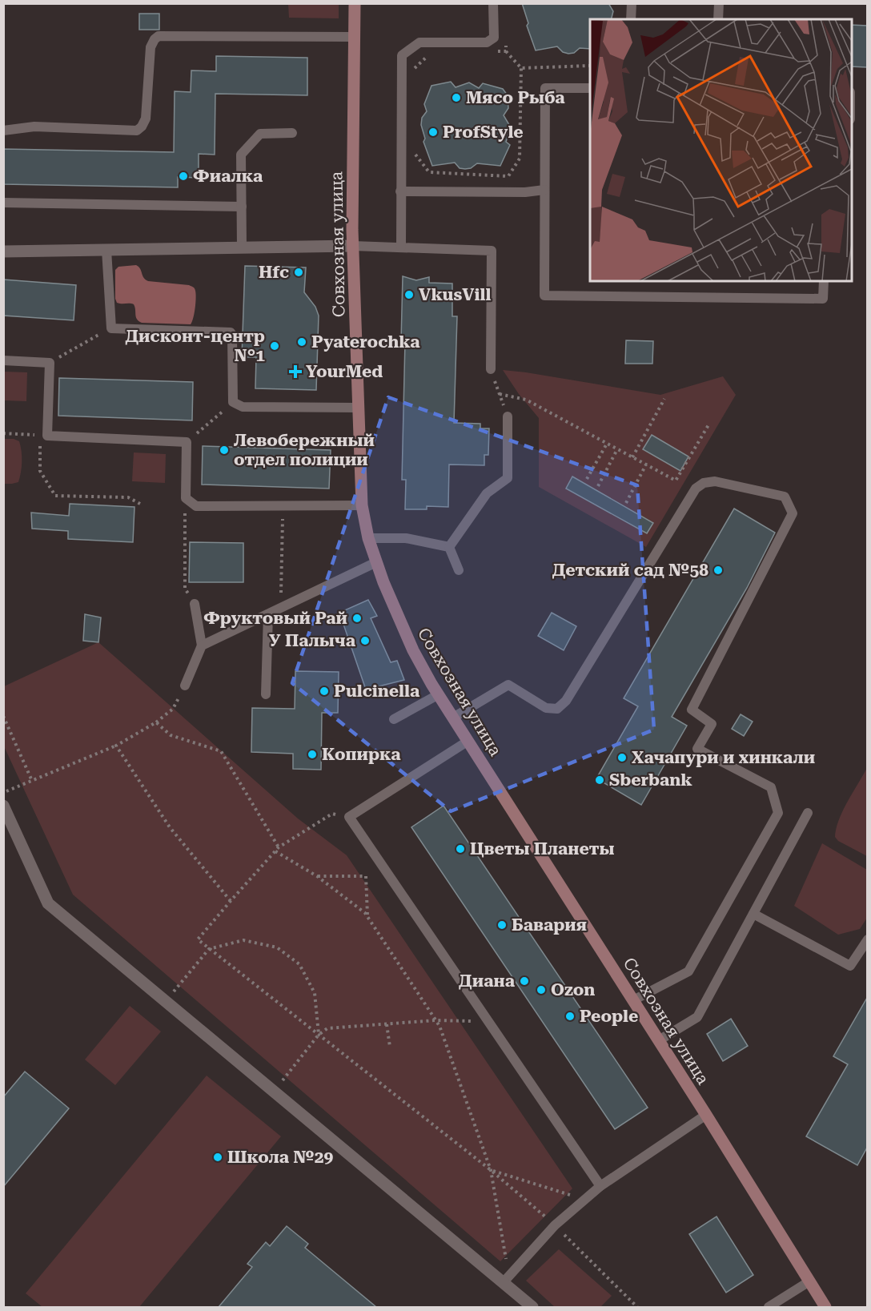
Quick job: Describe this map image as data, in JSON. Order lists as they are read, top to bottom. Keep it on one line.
{"streets":{"street":["Совхозная улица"]},"places":{"other":["Мясо Рыба","ProfStyle","Фиалка","Hfc","VkusVill","Pyaterochka","Дисконт-центр N°1","Левобережный отдел полиции","Детский сад №58","Фруктовый Рай","У Палыча","Pulcinella","Копирка","Хачапури и хинкали","Sberbank","Цветы Планеты","Бавария","Диана","Ozon","People","Школа №29"],"health":["YourMed"]}}
